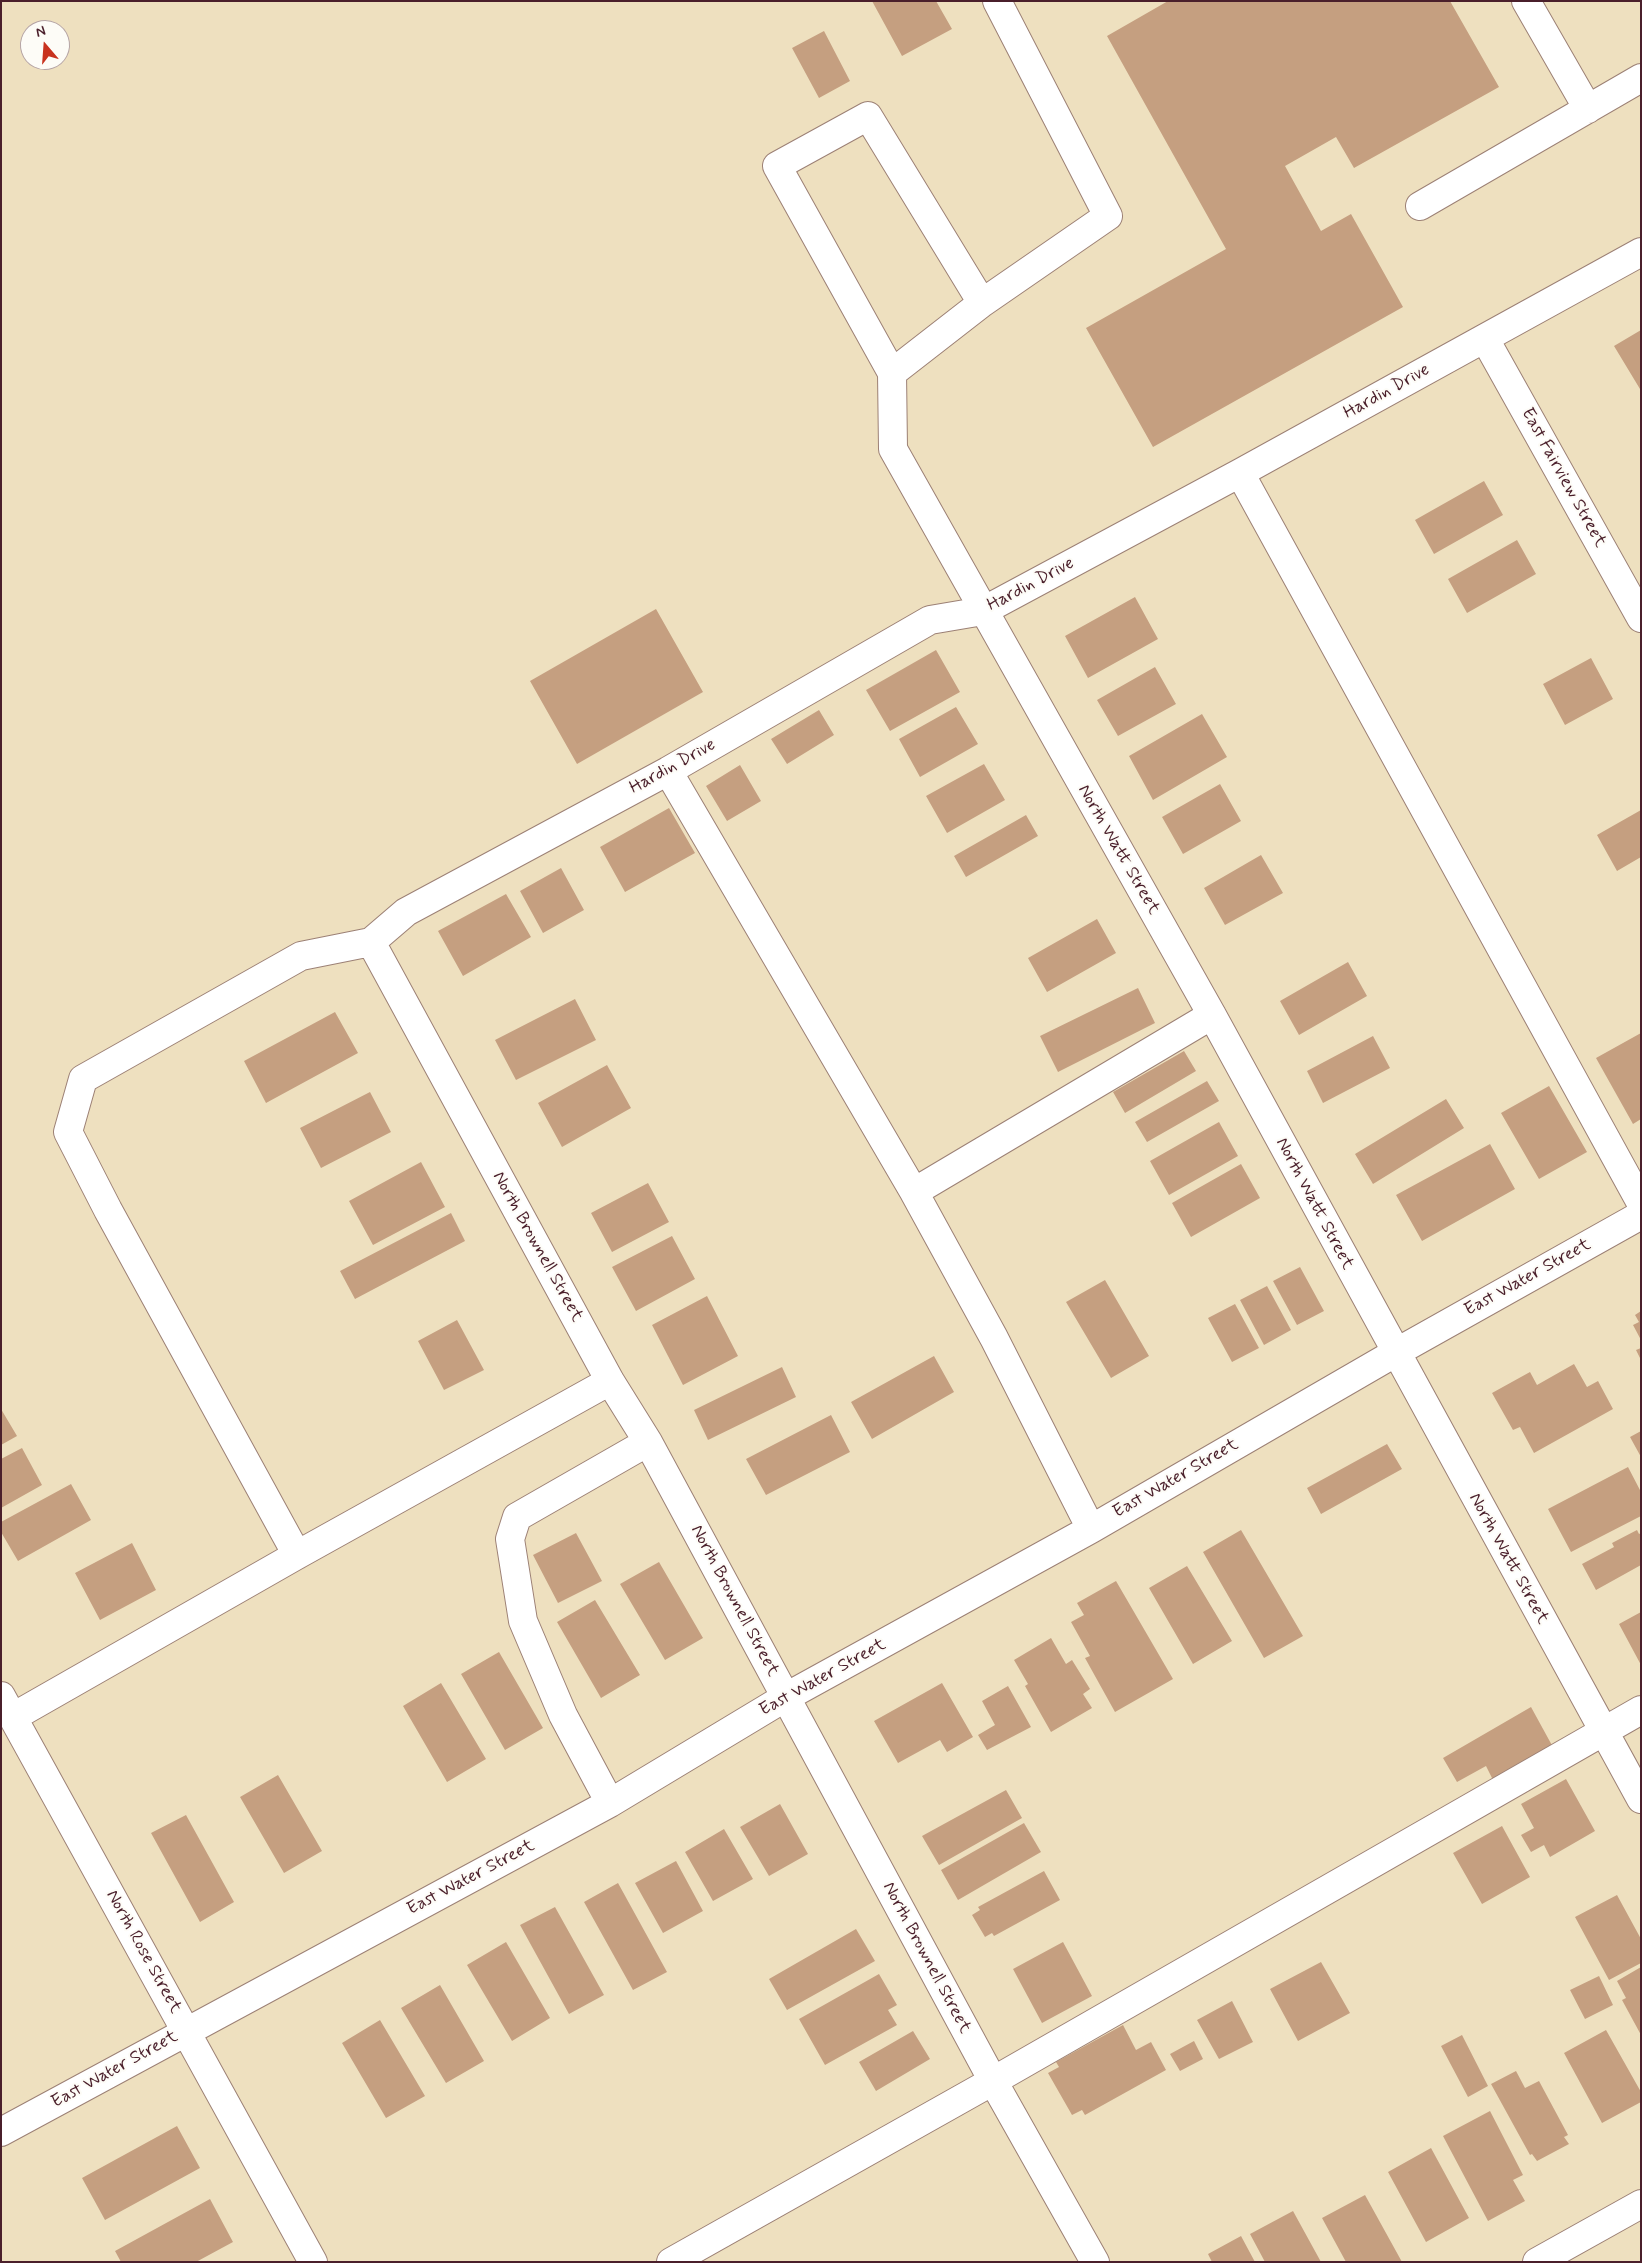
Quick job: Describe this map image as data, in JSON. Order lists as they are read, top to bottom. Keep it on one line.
{"streets":{"street":["Hardin Drive","East Fairview Street","North Watt Street","North Brownell Street","East Water Street","North Rose Street"]},"crossings":[["Hardin Drive","East Fairview Street"],["Hardin Drive","North Watt Street"],["Hardin Drive","North Brownell Street"],["North Watt Street","East Water Street"],["North Brownell Street","East Water Street"],["East Water Street","North Rose Street"]],"north":"top"}
